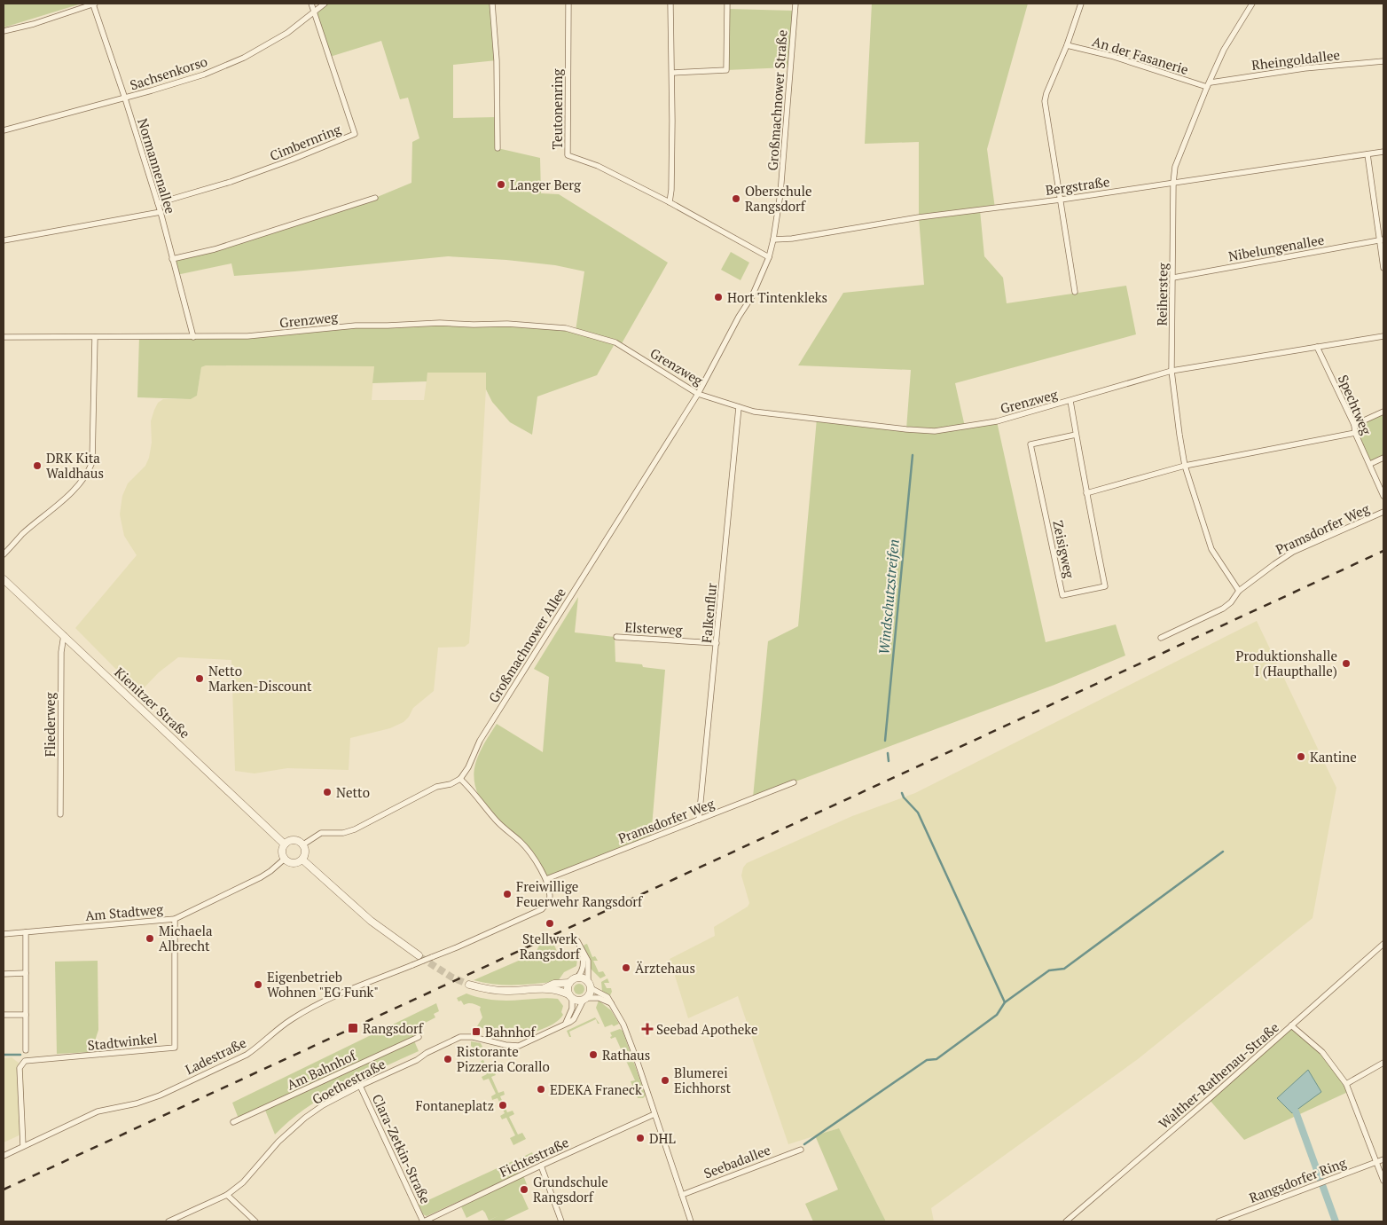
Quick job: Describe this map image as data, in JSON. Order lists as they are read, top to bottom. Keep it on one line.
{"streets":{"street":["An der Fasanerie","Rheingoldallee","Sachsenkorso","Großmachnower Straße","Teutonenring","Cimbernring","Normannenallee","Bergstraße","Nibelungenallee","Reihersteg","Grenzweg","Spechtweg","Pramsdorfer Weg","Zeisigweg","Falkenflur","Elsterweg","Großmachnower Allee","Kienitzer Straße","Fliederweg","Am Stadtweg","Stadtwinkel","Ladestraße","Am Bahnhof","Walther-Rathenau-Straße","Goethestraße","Clara-Zetkin-Straße","Fichtestraße","Seebadallee","Rangsdorfer Ring"]},"crossings":[["An der Fasanerie","Reihersteg"],["Rheingoldallee","Reihersteg"],["Sachsenkorso","Cimbernring"],["Sachsenkorso","Normannenallee"],["Großmachnower Straße","Teutonenring"],["Großmachnower Straße","Bergstraße"],["Großmachnower Straße","Grenzweg"],["Großmachnower Straße","Großmachnower Allee"],["Cimbernring","Normannenallee"],["Normannenallee","Grenzweg"],["Bergstraße","Reihersteg"],["Nibelungenallee","Reihersteg"],["Reihersteg","Grenzweg"],["Reihersteg","Pramsdorfer Weg"],["Grenzweg","Spechtweg"],["Grenzweg","Zeisigweg"],["Grenzweg","Falkenflur"],["Grenzweg","Großmachnower Allee"],["Pramsdorfer Weg","Falkenflur"],["Pramsdorfer Weg","Ladestraße"],["Falkenflur","Elsterweg"],["Kienitzer Straße","Fliederweg"],["Kienitzer Straße","Am Stadtweg"],["Am Stadtweg","Stadtwinkel"],["Stadtwinkel","Ladestraße"],["Goethestraße","Clara-Zetkin-Straße"],["Clara-Zetkin-Straße","Fichtestraße"]],"water":["Windschutzstreifen"],"places":{"other":["Langer Berg","Oberschule Rangsdorf","Hort Tintenkleks","DRK Kita Waldhaus","Produktionshalle I (Haupthalle)","Netto Marken-Discount","Kantine","Netto","Freiwillige Feuerwehr Rangsdorf","Stellwerk Rangsdorf","Michaela Albrecht","Ärztehaus","Eigenbetrieb Wohnen \"EG Funk\"","Rathaus","Ristorante Pizzeria Corallo","Blumerei Eichhorst","EDEKA Franeck","Fontaneplatz","DHL","Grundschule Rangsdorf"],"transit":["Rangsdorf","Bahnhof"],"health":["Seebad Apotheke"]}}
